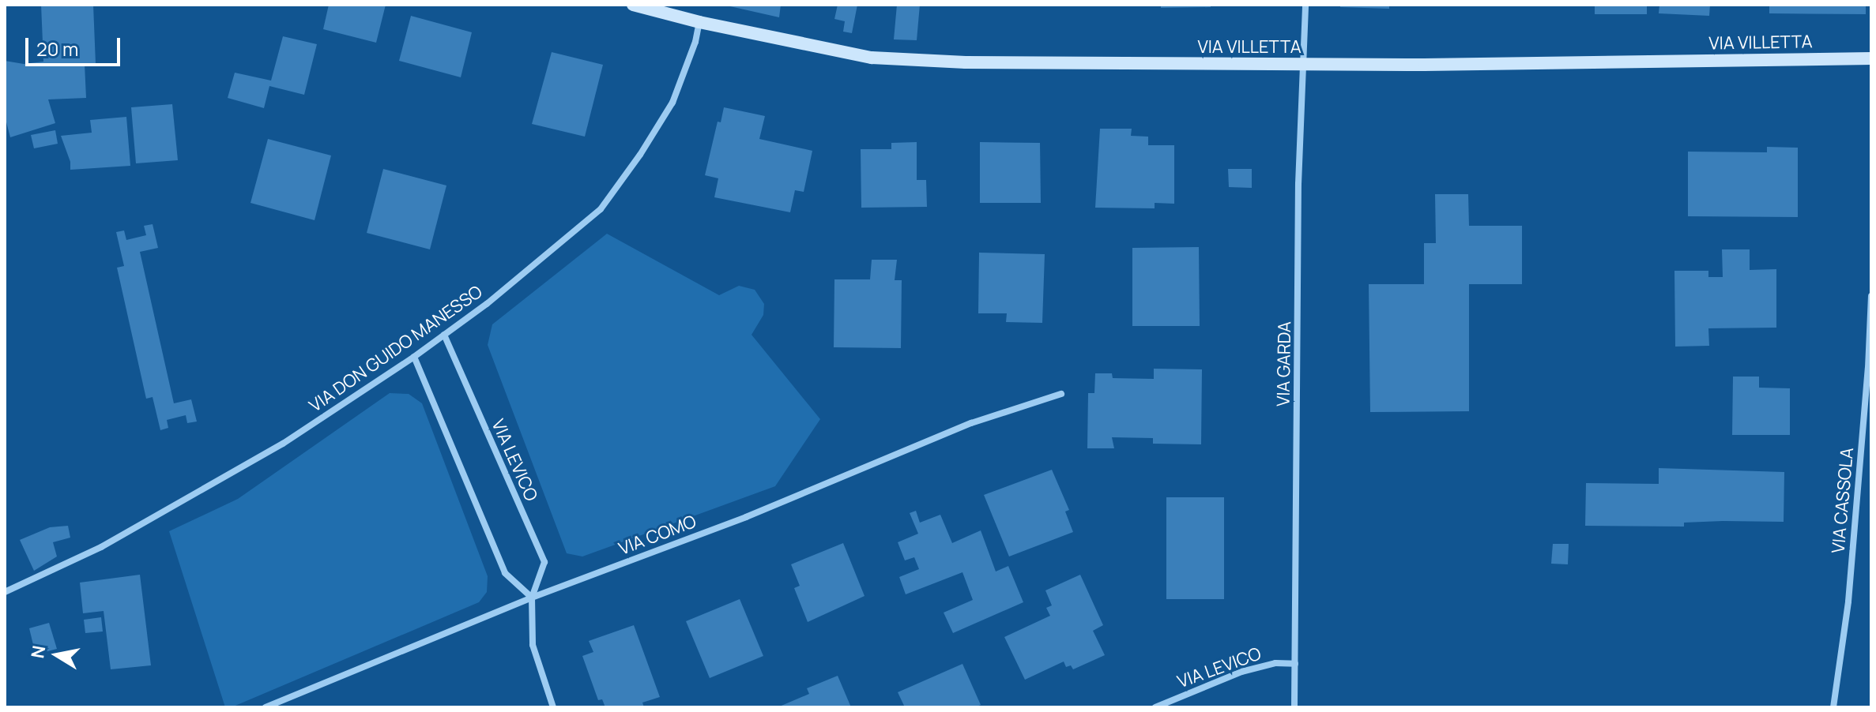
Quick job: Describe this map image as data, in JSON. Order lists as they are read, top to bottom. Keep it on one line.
{"streets":{"street":["VIA VILLETTA","VIA DON GUIDO MANESSO","VIA GARDA","VIA LEVICO","VIA CASSOLA","VIA COMO"]},"crossings":[["VIA VILLETTA","VIA DON GUIDO MANESSO"],["VIA VILLETTA","VIA GARDA"],["VIA DON GUIDO MANESSO","VIA LEVICO"],["VIA GARDA","VIA LEVICO"],["VIA LEVICO","VIA COMO"]],"scale_bar":"20 m","north":"left"}
